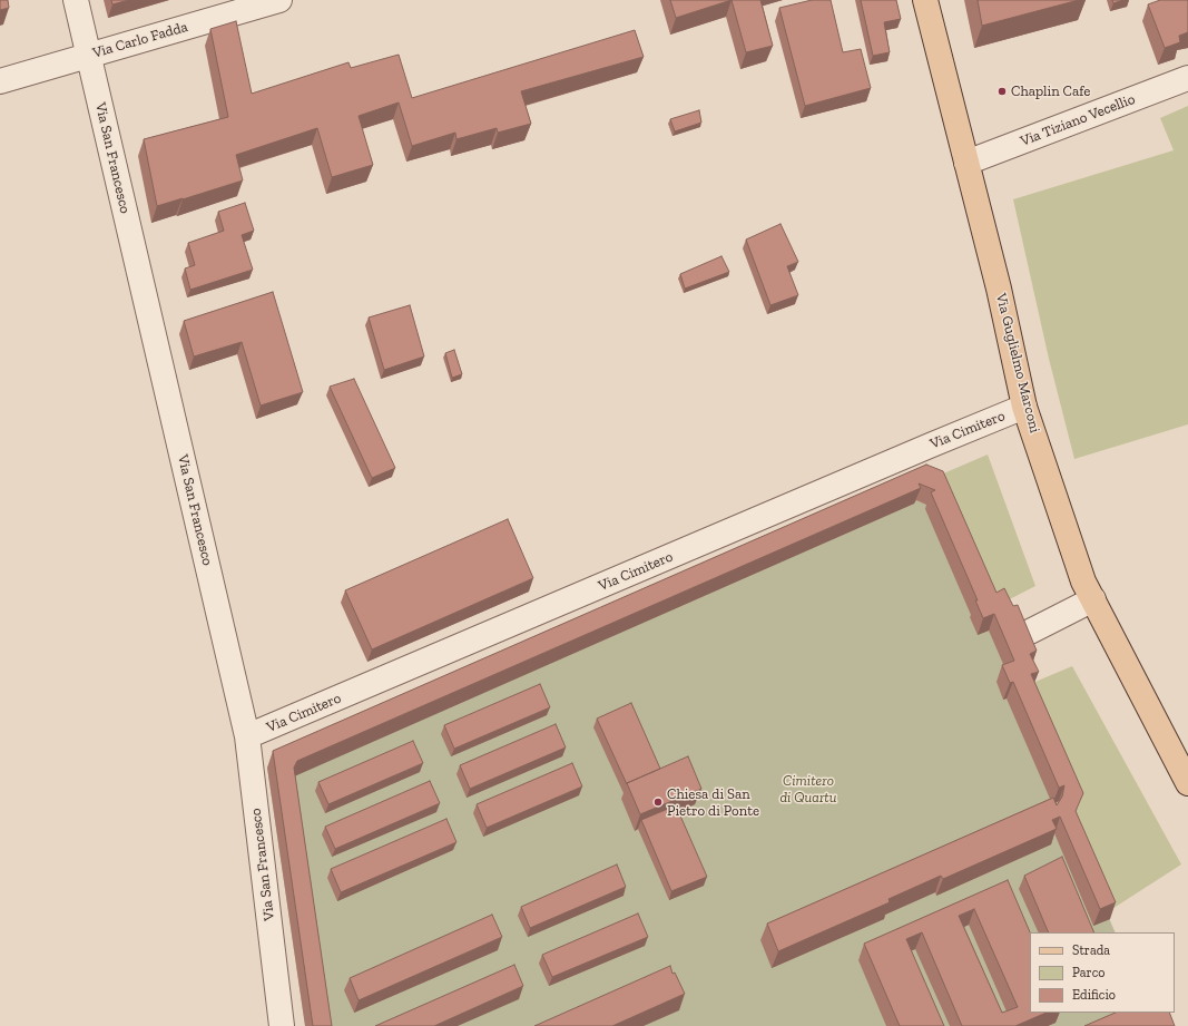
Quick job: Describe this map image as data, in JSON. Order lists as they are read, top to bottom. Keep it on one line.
{"streets":{"main road":["Via Guglielmo Marconi"],"street":["Via Carlo Fadda","Via Tiziano Vecellio","Via San Francesco","Via Cimitero"]},"crossings":[["Via Carlo Fadda","Via San Francesco"],["Via Tiziano Vecellio","Via Guglielmo Marconi"],["Via San Francesco","Via Cimitero"],["Via Guglielmo Marconi","Via Cimitero"]],"parks":["Cimitero di Quartu"],"places":["Chaplin Cafe","Chiesa di San Pietro di Ponte"],"legend":["Strada","Parco","Edificio"]}
